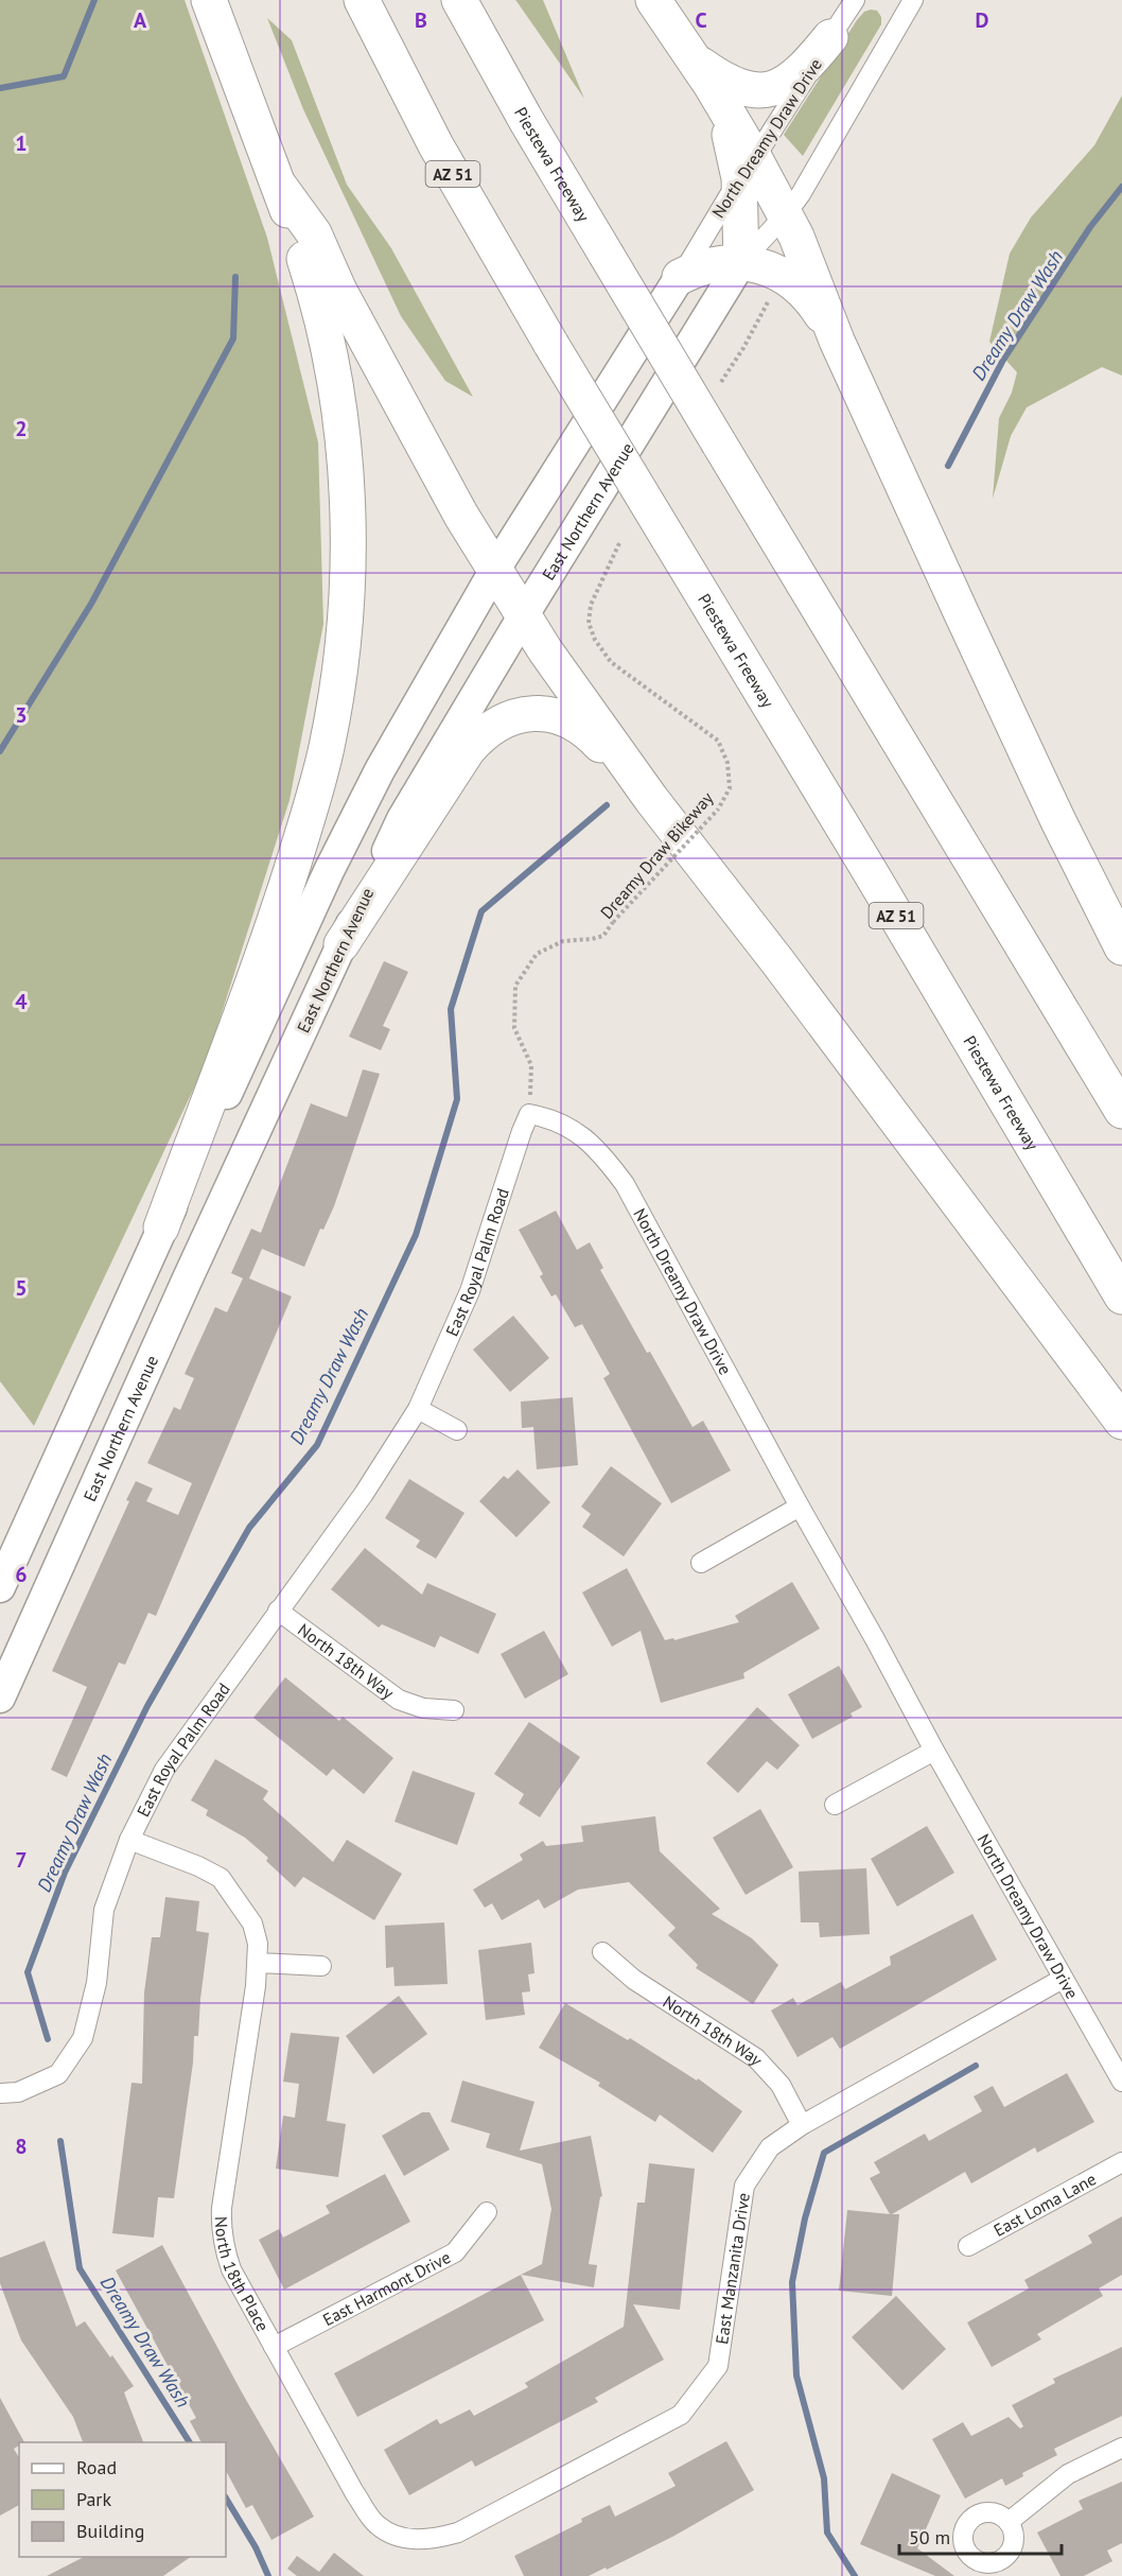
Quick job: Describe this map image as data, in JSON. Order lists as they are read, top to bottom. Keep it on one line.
{"streets":{"highway":["Piestewa Freeway","AZ 51"],"main road":["East Northern Avenue"],"street":["North Dreamy Draw Drive","East Royal Palm Road","North 18th Way","East Loma Lane","East Manzanita Drive","North 18th Place","East Harmont Drive"],"path":["Dreamy Draw Bikeway"]},"crossings":[["North Dreamy Draw Drive","Dreamy Draw Bikeway"],["North Dreamy Draw Drive","East Royal Palm Road"],["North Dreamy Draw Drive","East Manzanita Drive"],["Dreamy Draw Bikeway","East Royal Palm Road"],["East Royal Palm Road","North 18th Way"],["East Royal Palm Road","North 18th Place"],["North 18th Way","East Manzanita Drive"],["East Manzanita Drive","North 18th Place"],["North 18th Place","East Harmont Drive"]],"water":["Dreamy Draw Wash"],"legend":["Road","Park","Building"],"scale_bar":"50 m","grid":{"columns":["A","B","C","D"],"rows":["1","2","3","4","5","6","7","8"]}}
